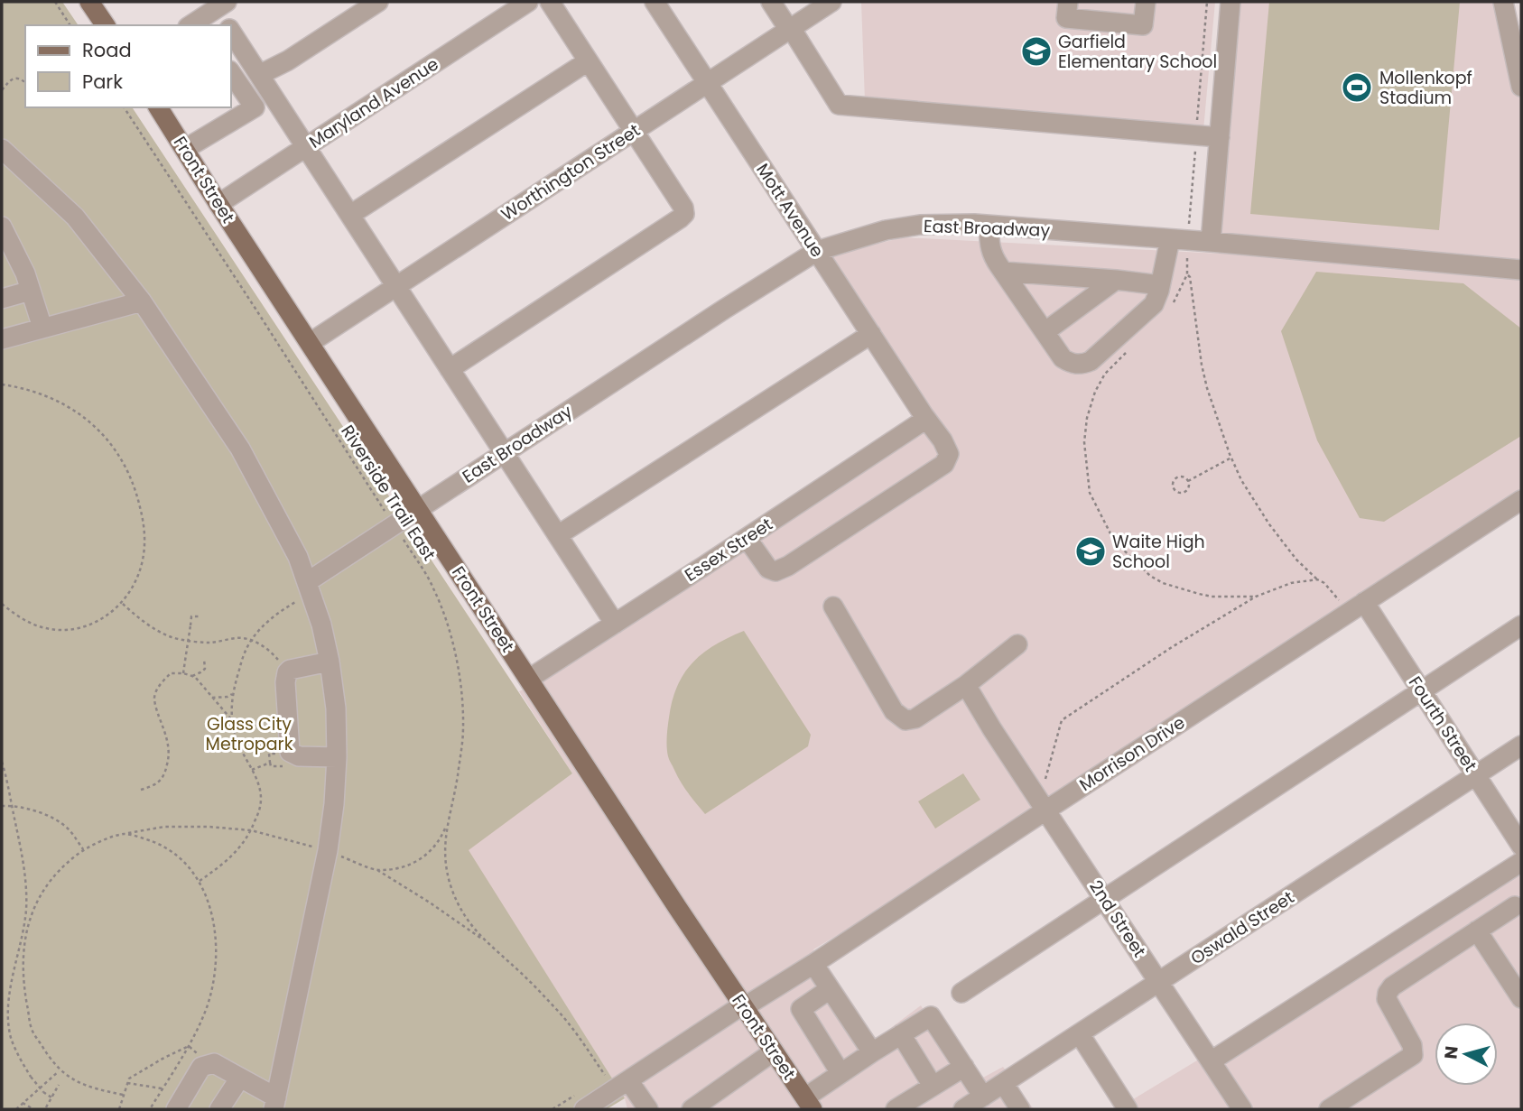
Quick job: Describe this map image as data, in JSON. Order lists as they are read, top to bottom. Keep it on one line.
{"streets":{"main road":["Front Street"],"street":["Maryland Avenue","Worthington Street","Mott Avenue","East Broadway","Essex Street","Fourth Street","Morrison Drive","2nd Street","Oswald Street"],"path":["Riverside Trail East"]},"crossings":[["Maryland Avenue","Front Street"],["Worthington Street","Front Street"],["Worthington Street","Mott Avenue"],["Front Street","East Broadway"],["Front Street","Essex Street"],["Front Street","Morrison Drive"],["Mott Avenue","East Broadway"],["Mott Avenue","Essex Street"],["East Broadway","Riverside Trail East"],["Riverside Trail East","Morrison Drive"],["Fourth Street","Morrison Drive"],["Fourth Street","Oswald Street"],["Morrison Drive","2nd Street"],["2nd Street","Oswald Street"]],"parks":["Glass City Metropark"],"places":{"school or university":["Garfield Elementary School","Waite High School"],"sports":["Mollenkopf Stadium"]},"legend":["Road","Park"],"north":"left"}
